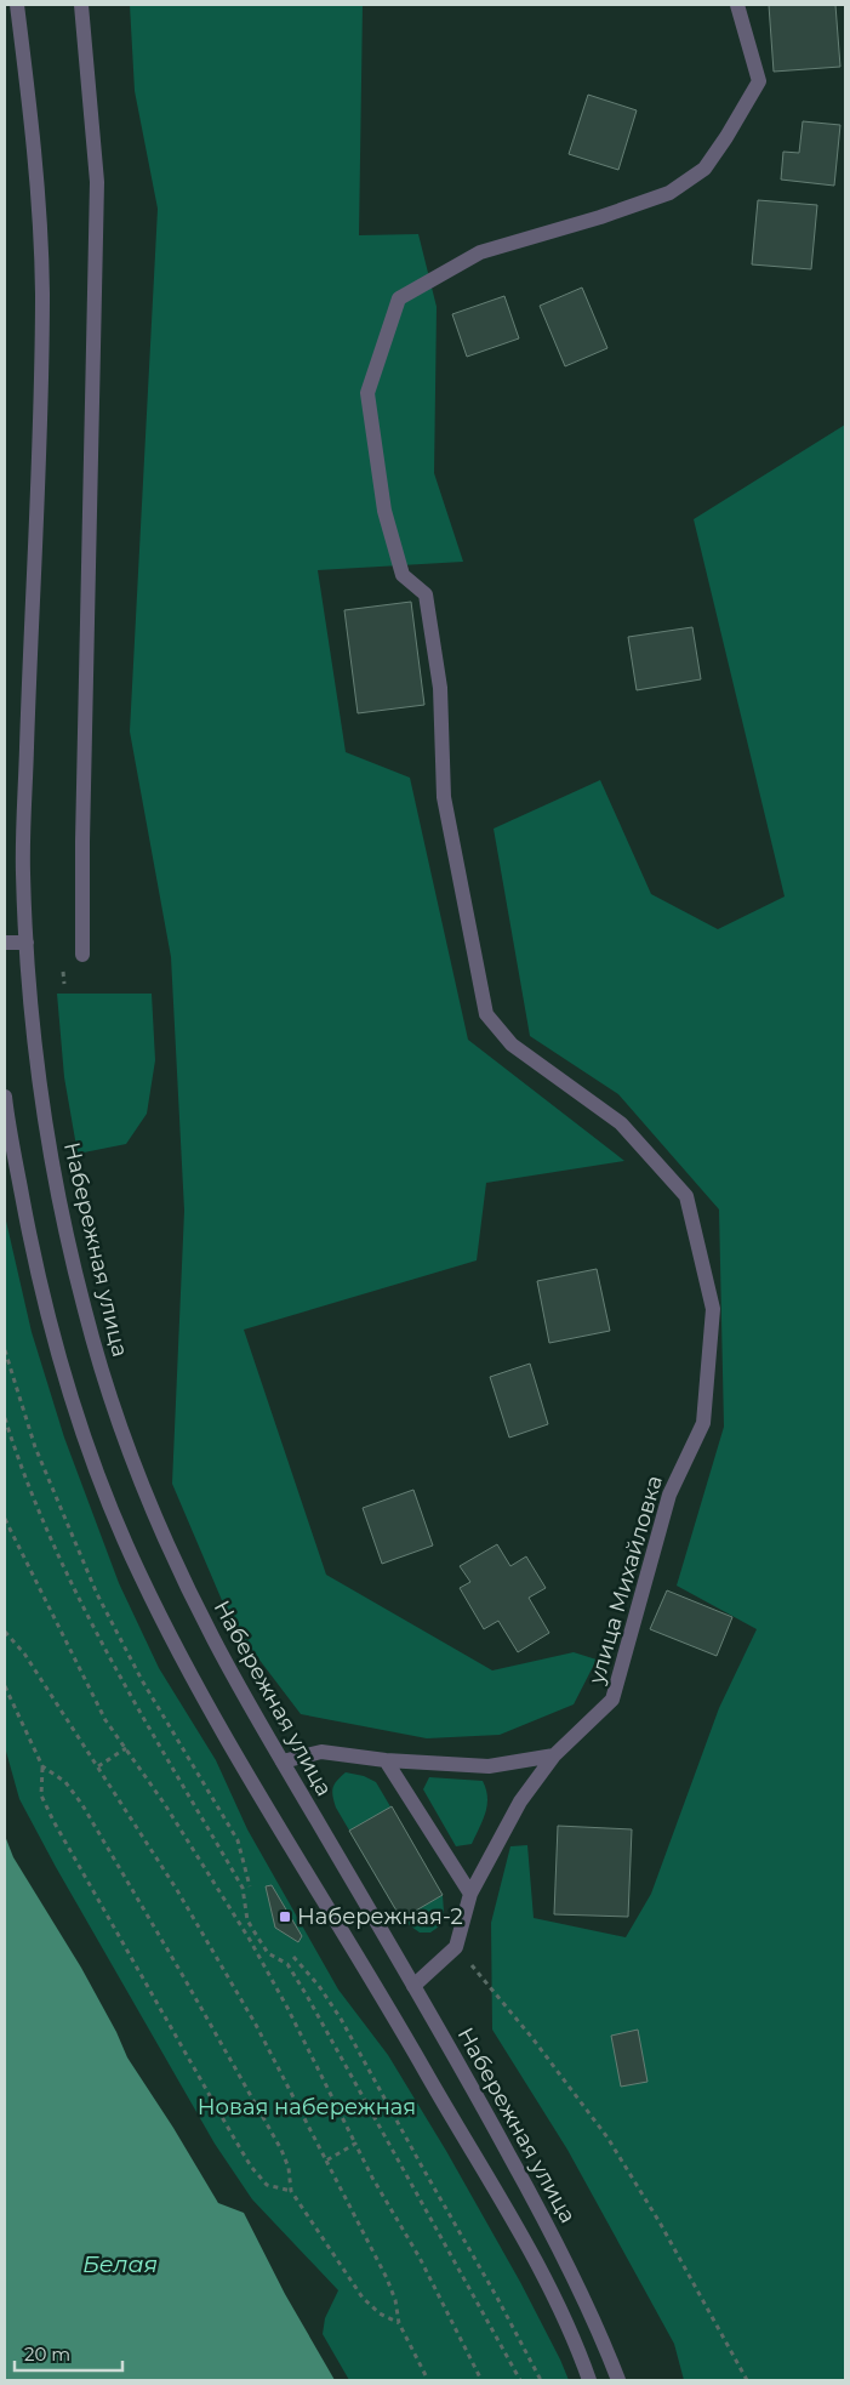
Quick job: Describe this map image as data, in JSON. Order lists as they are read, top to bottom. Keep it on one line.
{"streets":{"street":["Набережная улица","улица Михайловка"]},"water":["Белая"],"parks":["Новая набережная"],"places":{"transit":["Набережная-2"]},"scale_bar":"20 m"}
